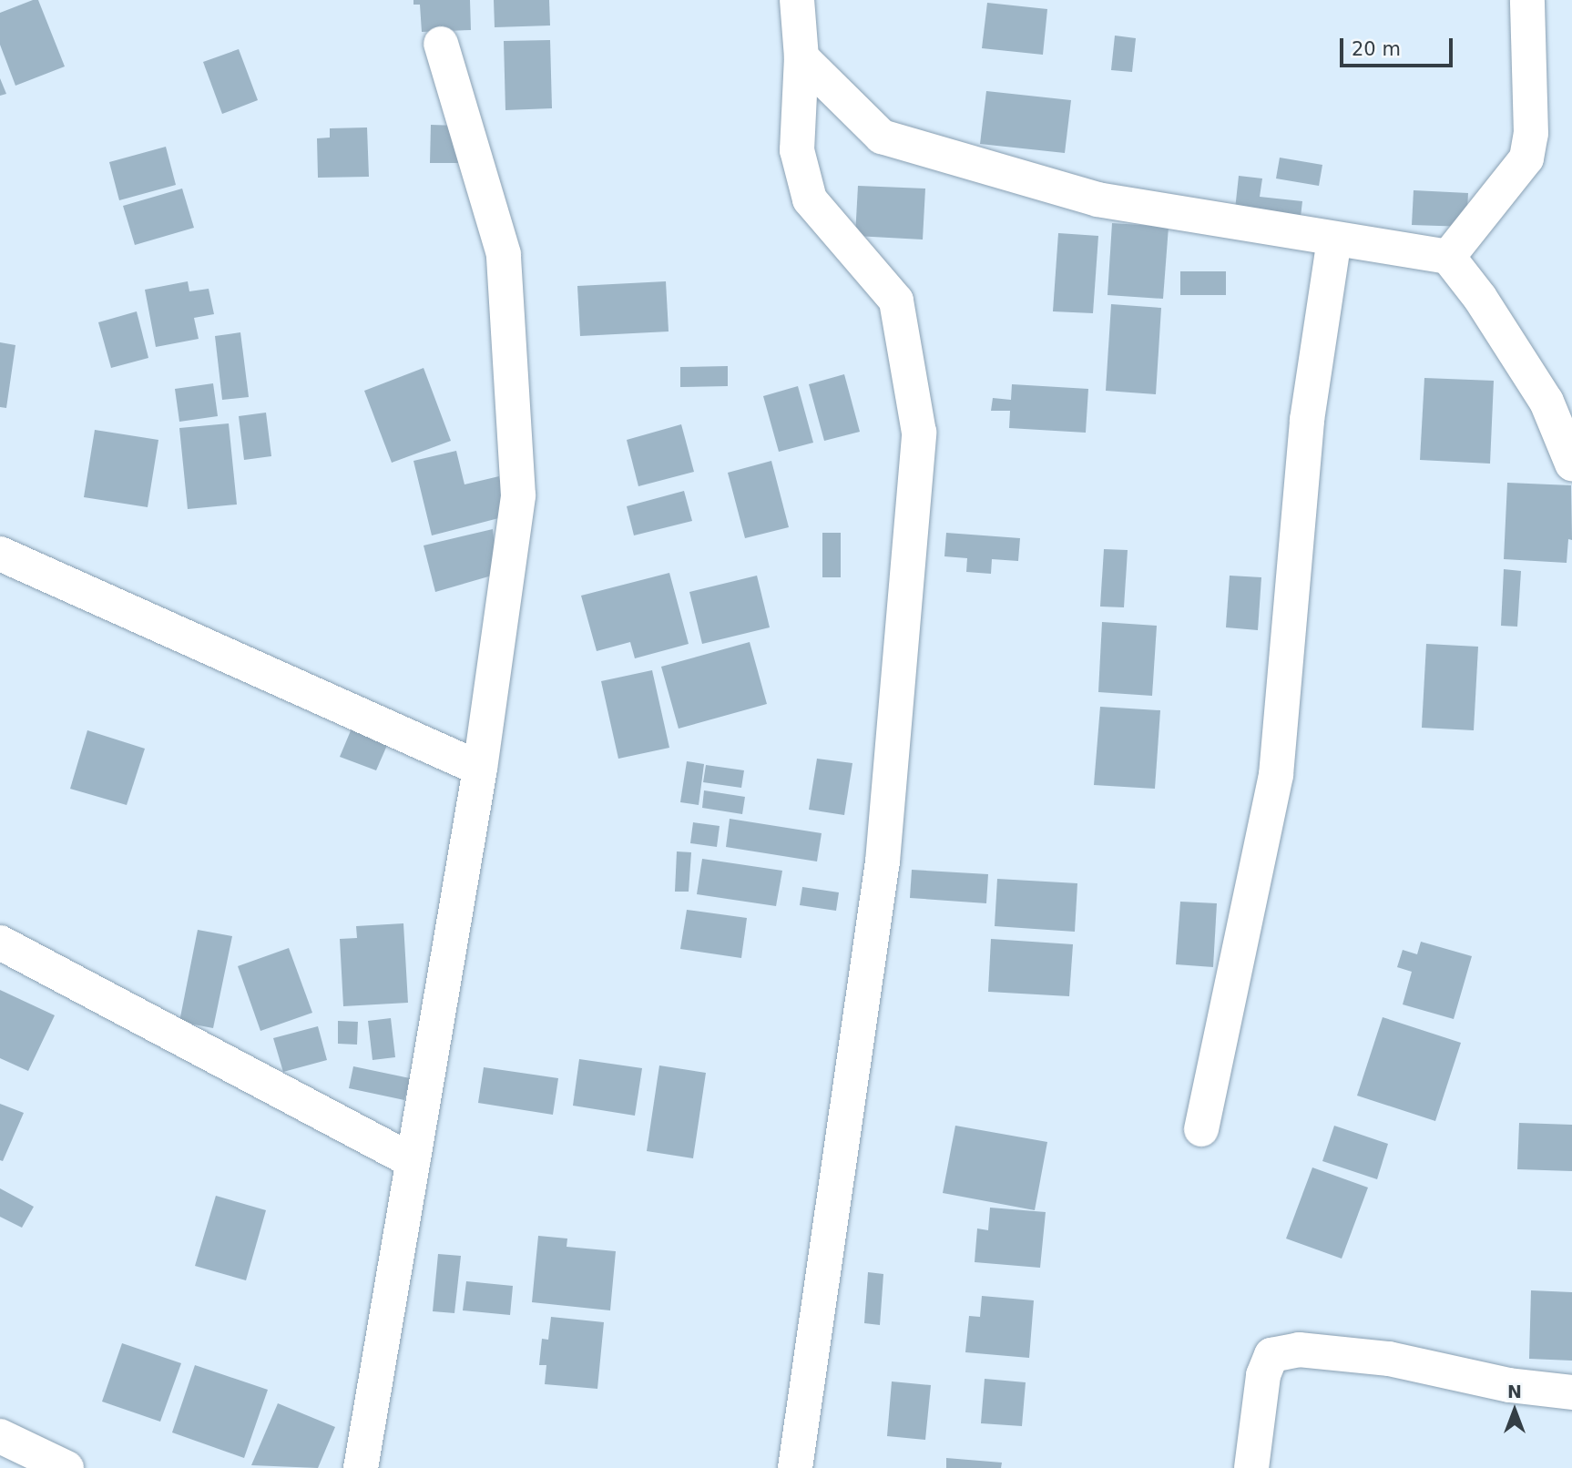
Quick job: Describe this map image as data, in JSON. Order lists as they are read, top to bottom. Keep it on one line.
{"scale_bar":"20 m","north":"top"}
